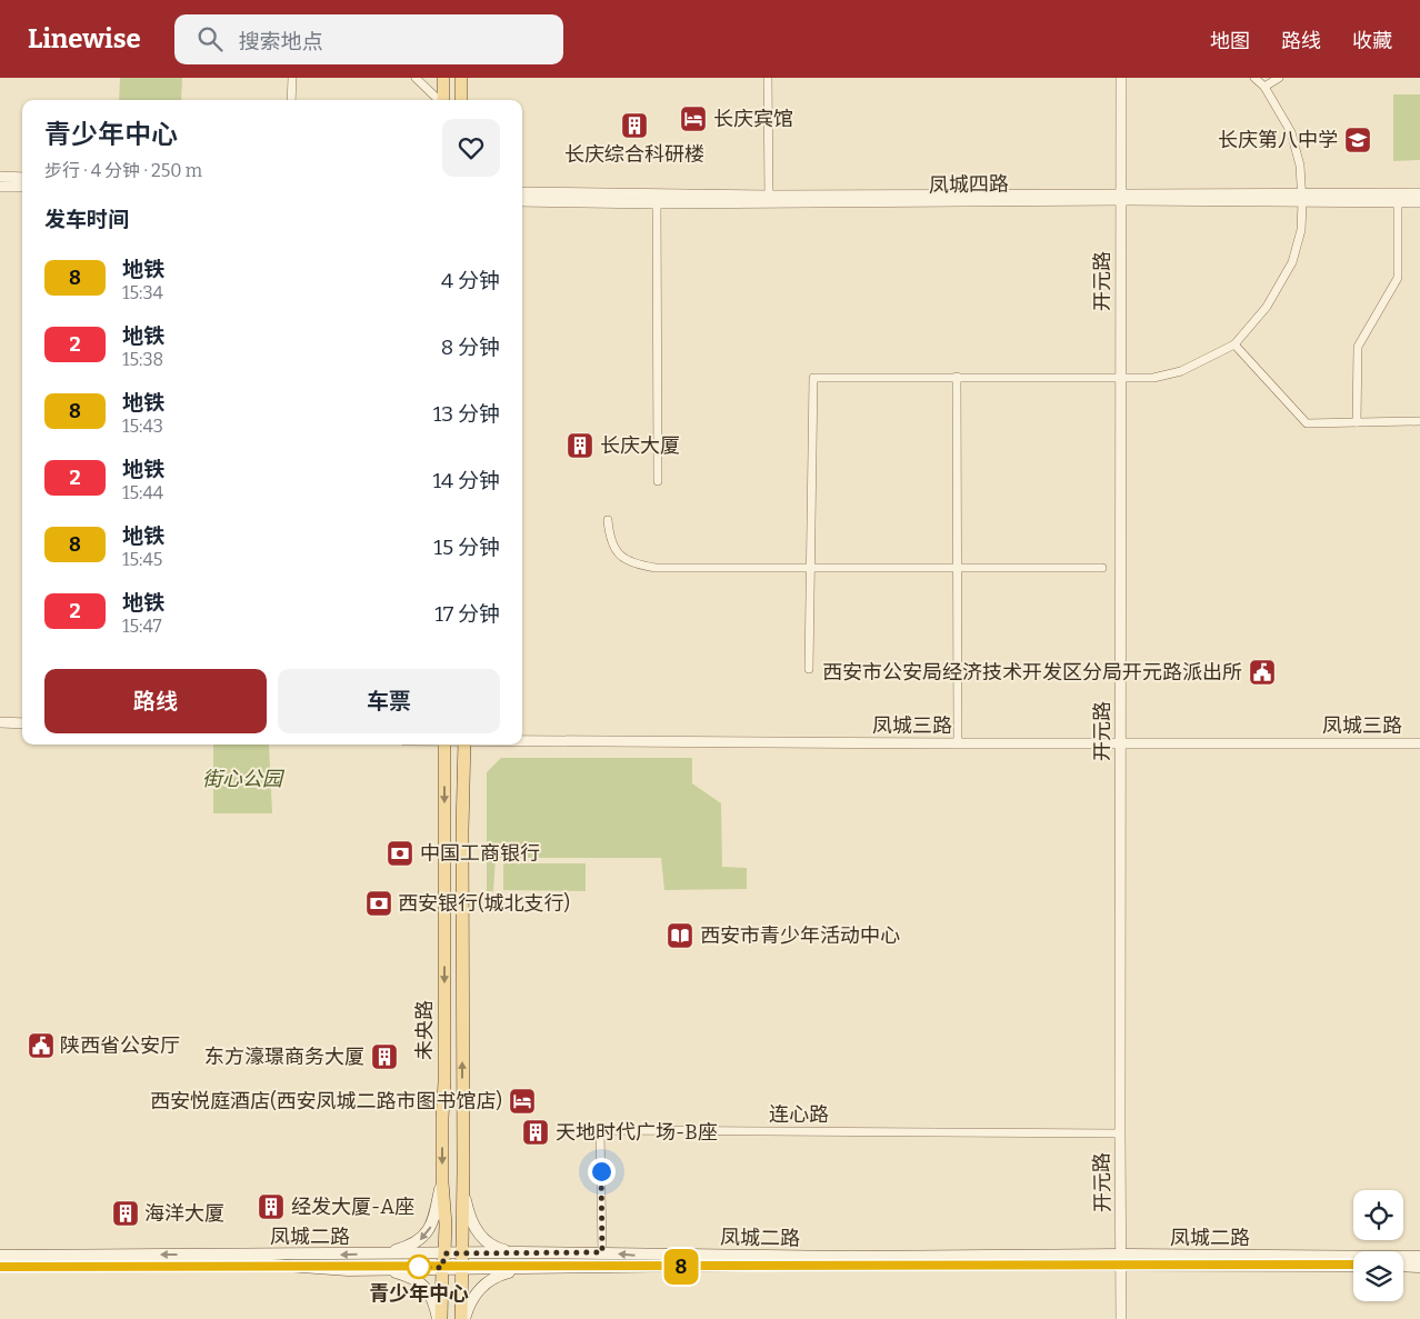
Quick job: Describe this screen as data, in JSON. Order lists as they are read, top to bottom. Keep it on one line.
{"streets":{"main road":["未央路","凤城二路"],"street":["凤城四路","开元路","凤城三路","连心路"]},"crossings":[["凤城四路","开元路"],["开元路","凤城三路"],["开元路","连心路"],["开元路","凤城二路"],["未央路","凤城二路"],["连心路","凤城二路"]],"parks":["街心公园"],"places":{"hotel":["长庆宾馆","西安悦庭酒店(西安凤城二路市图书馆店)"],"building":["长庆综合科研楼","长庆大厦","东方濠璟商务大厦","天地时代广场-B座","经发大厦-A座","海洋大厦"],"school or university":["长庆第八中学"],"public building":["西安市公安局经济技术开发区分局开元路派出所","陕西省公安厅"],"bank":["中国工商银行","西安银行(城北支行)"],"library":["西安市青少年活动中心"],"other":["青少年中心"]},"lines":["metro line 8"],"page":{"header":"Linewise","search":"搜索地点","nav":["地图","路线","收藏"],"on_map":"8","heading":[["青少年中心","步行 · 4 分钟 · 250 m"],"发车时间"],"list":[{"mark":"8","name":"地铁","note":"15:34","value":"4 分钟"},{"mark":"2","name":"地铁","note":"15:38","value":"8 分钟"},{"mark":"8","name":"地铁","note":"15:43","value":"13 分钟"},{"mark":"2","name":"地铁","note":"15:44","value":"14 分钟"},{"mark":"8","name":"地铁","note":"15:45","value":"15 分钟"},{"mark":"2","name":"地铁","note":"15:47","value":"17 分钟"}],"buttons":["路线","车票"]}}
